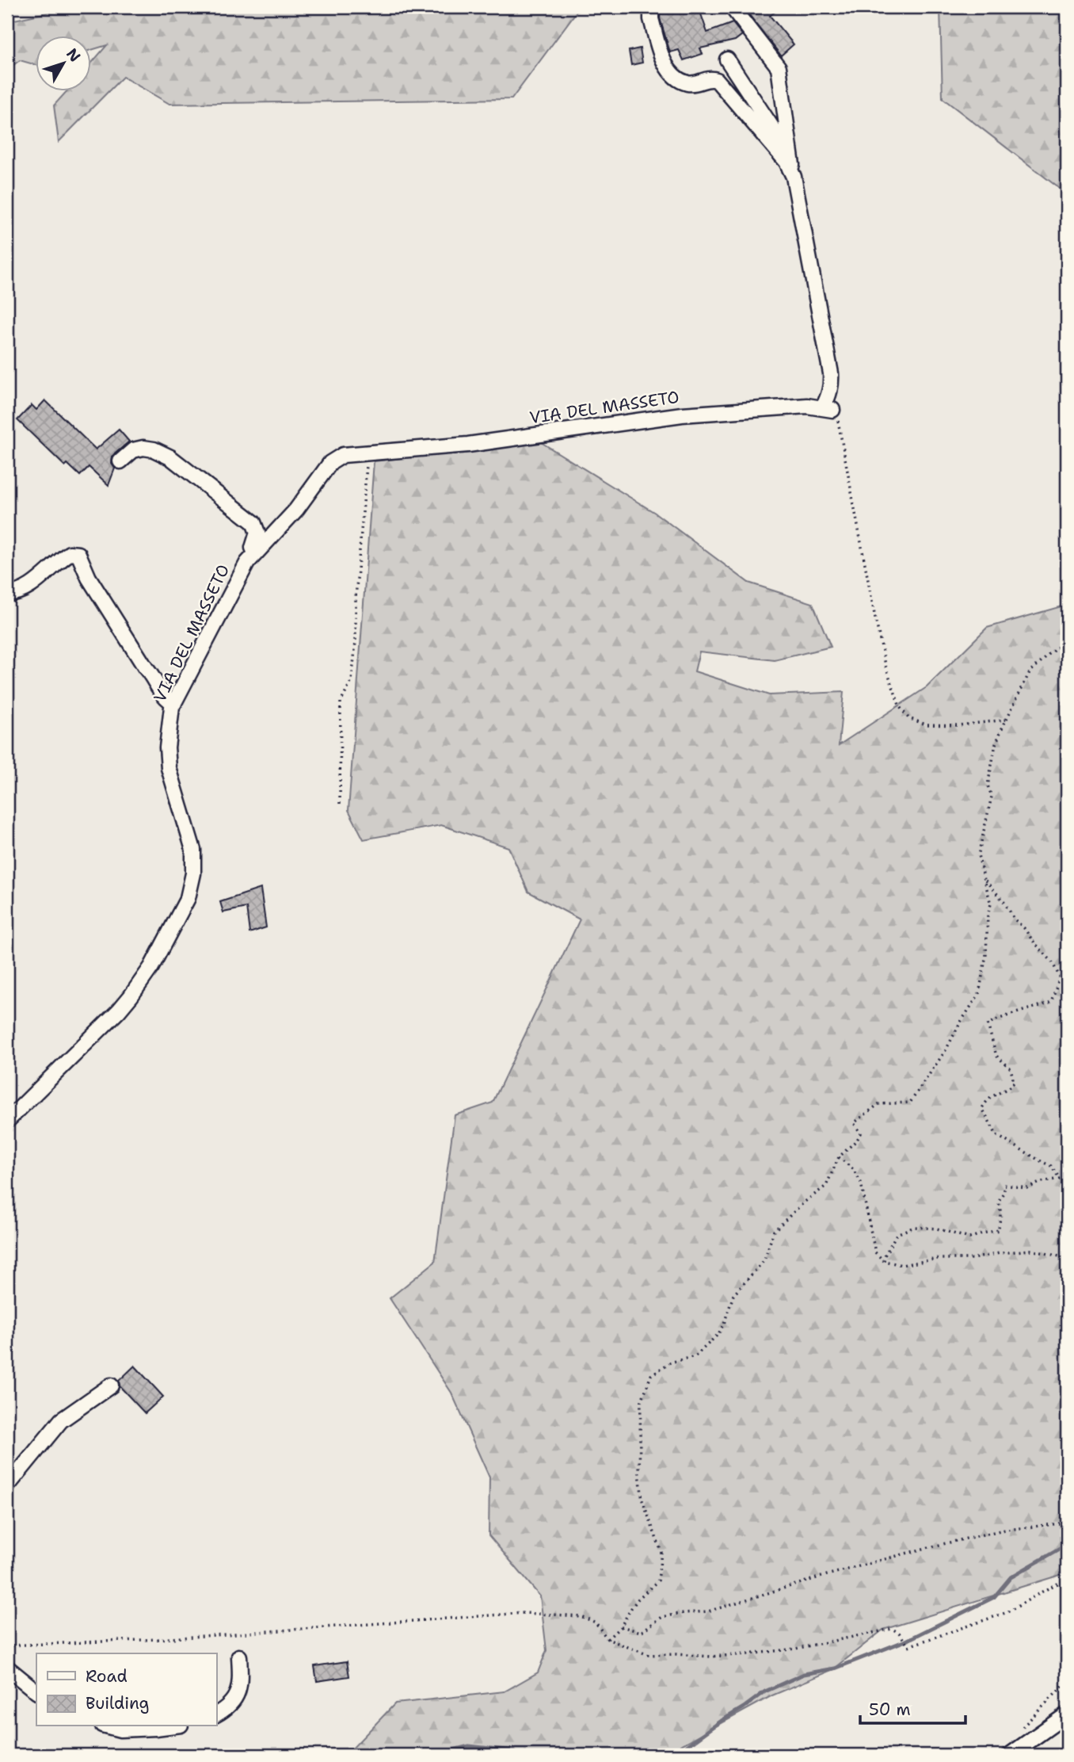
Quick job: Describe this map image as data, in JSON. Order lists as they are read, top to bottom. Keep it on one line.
{"streets":{"street":["VIA DEL MASSETO"]},"legend":["Road","Building"],"scale_bar":"50 m","north":"top right"}
